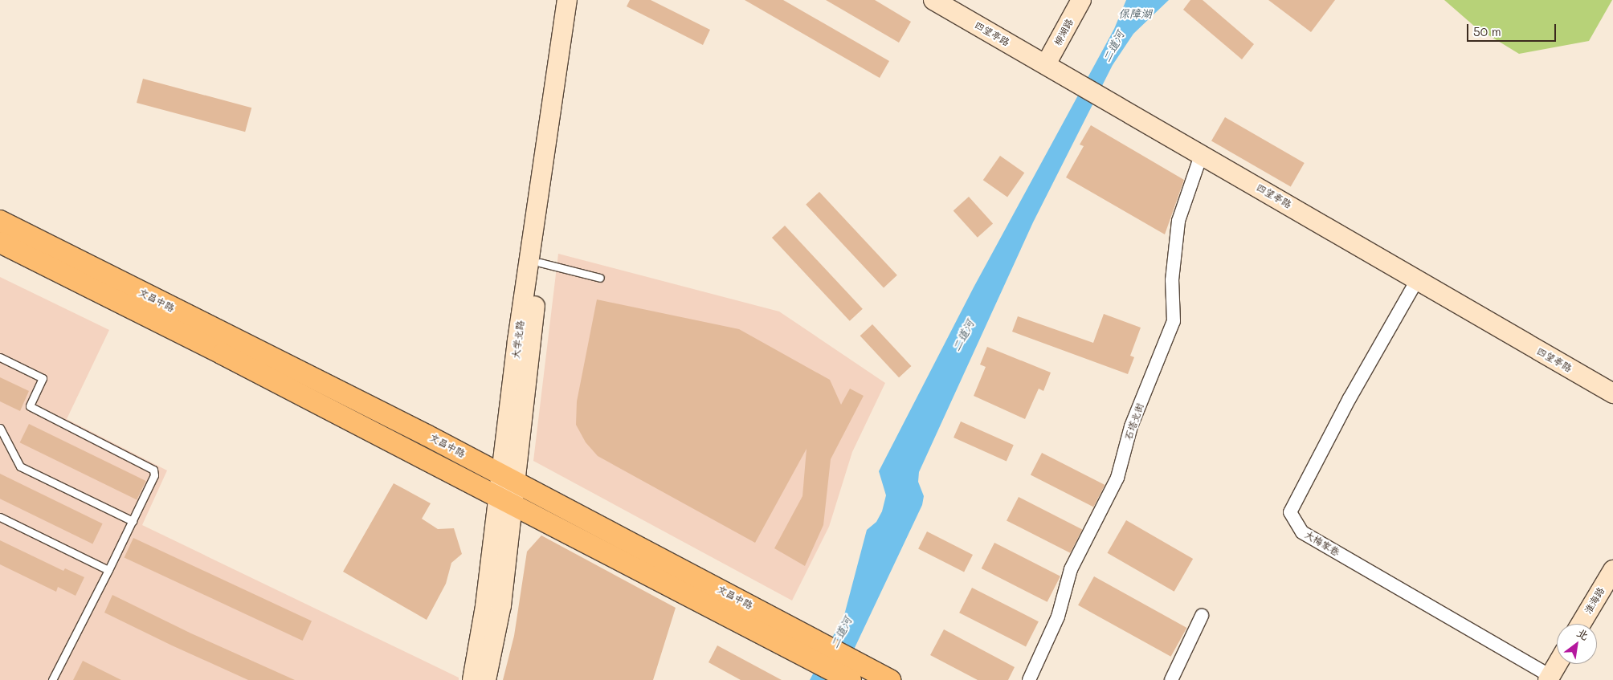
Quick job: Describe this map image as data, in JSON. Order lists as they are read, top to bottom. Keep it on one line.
{"streets":{"main road":["文昌中路"],"street":["柳湖路","四望亭路","大学北路","石塔北街","大梅家巷","淮海路"]},"crossings":[["柳湖路","四望亭路"],["四望亭路","石塔北街"],["四望亭路","大梅家巷"],["文昌中路","大学北路"]],"water":["保障湖","二道河"],"scale_bar":"50 m","north":"top right"}
